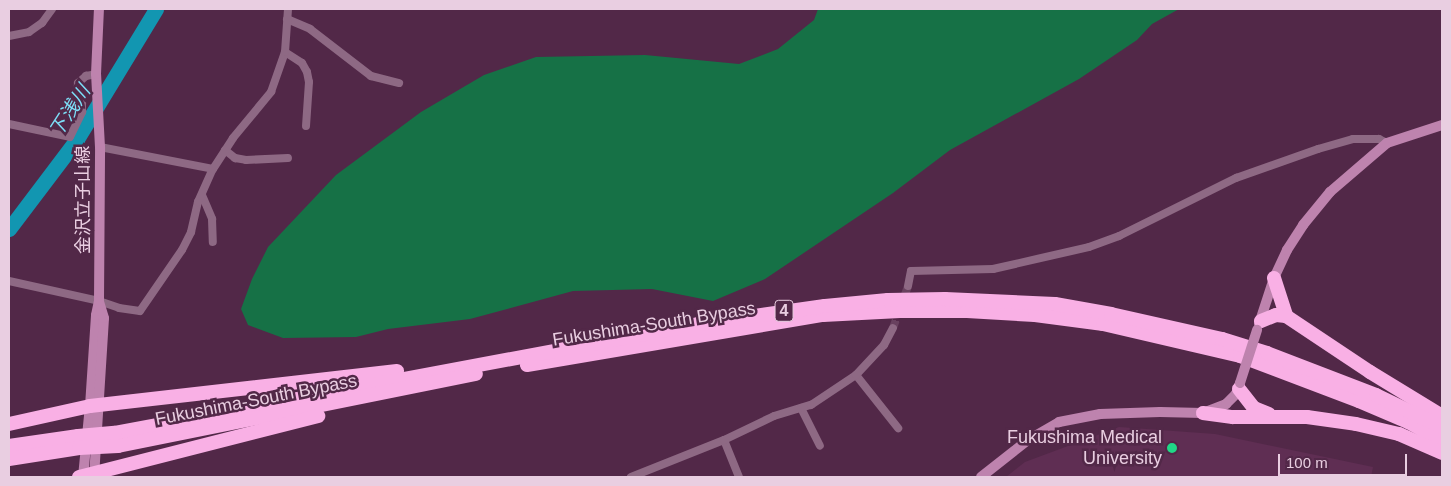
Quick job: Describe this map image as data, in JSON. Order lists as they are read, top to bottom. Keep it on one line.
{"streets":{"highway":["4","Fukushima-South Bypass"],"street":["金沢立子山線"]},"crossings":[["4","Fukushima-South Bypass"]],"water":["下浅川"],"places":["Fukushima Medical University"],"scale_bar":"100 m"}
